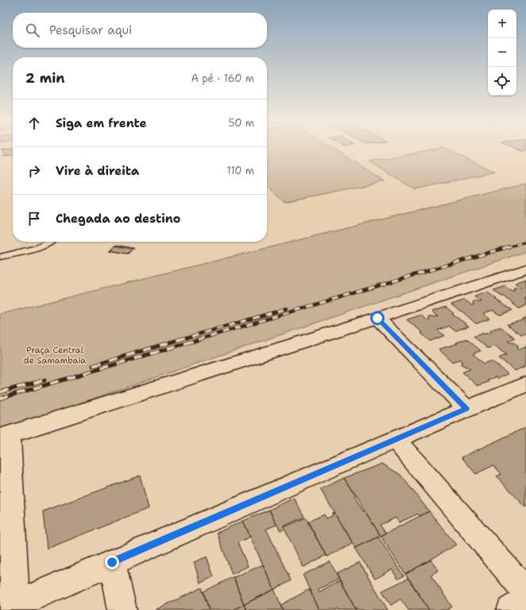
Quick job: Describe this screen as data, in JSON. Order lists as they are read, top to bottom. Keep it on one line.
{"parks":["Praça Central de Samambaia"],"page":{"map_buttons":["+","−"],"search":"Pesquisar aqui","heading":["2 min","A pé · 160 m"],"list":[["Siga em frente","50 m"],["Vire à direita","110 m"],"Chegada ao destino"]}}
